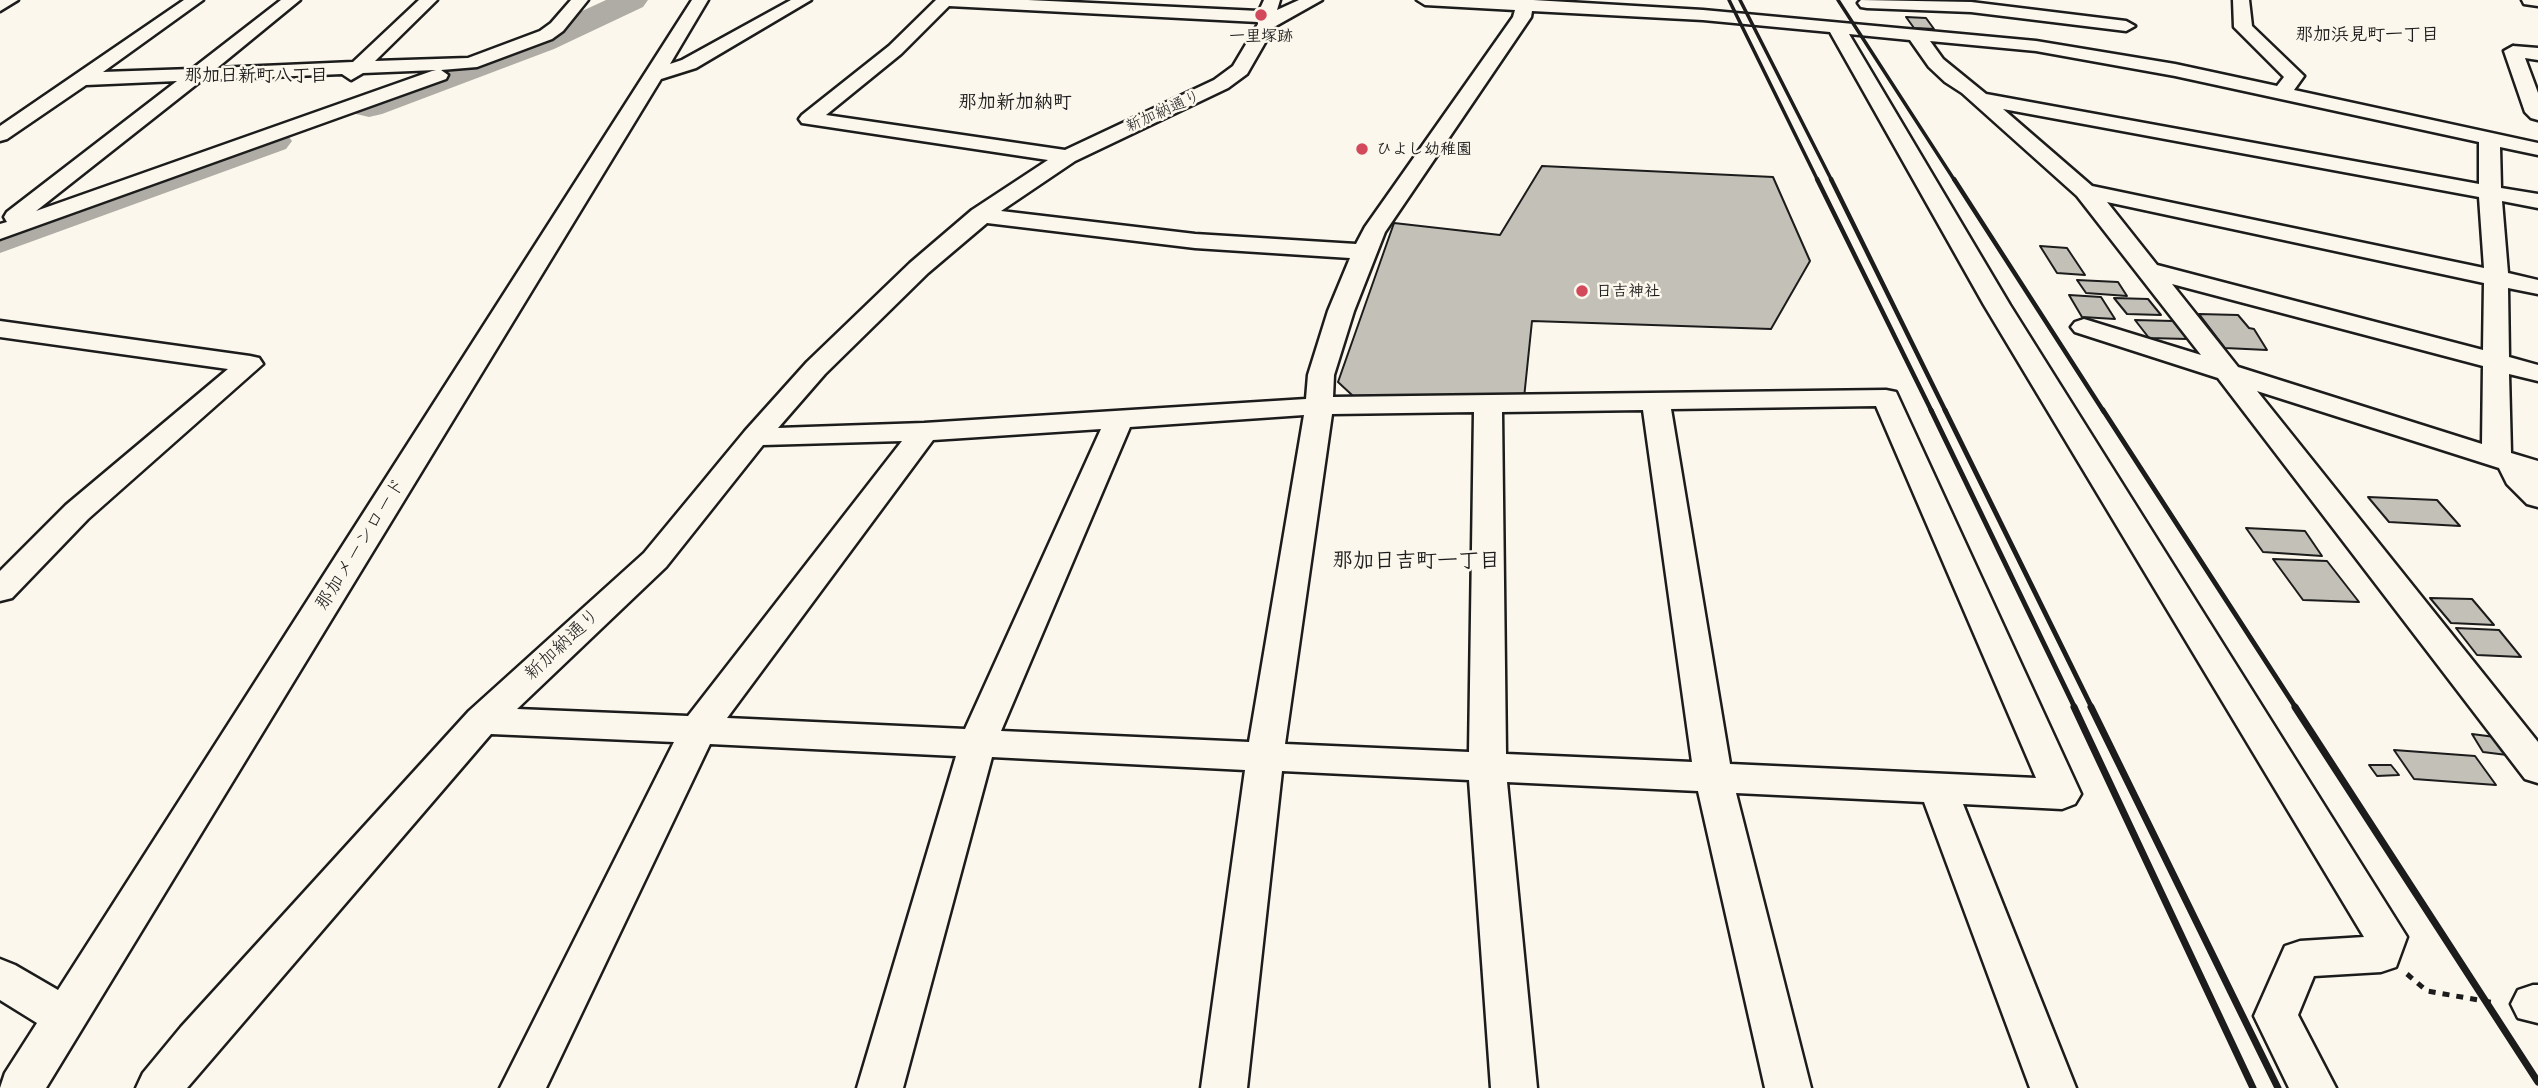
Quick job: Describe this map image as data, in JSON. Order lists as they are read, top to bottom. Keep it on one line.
{"streets":{"street":["新加納通り","那加メーンロード"]},"districts":["那加浜見町一丁目","那加日新町八丁目","那加新加納町","那加日吉町一丁目"],"places":["一里塚跡","ひよし幼稚園","日吉神社"]}
